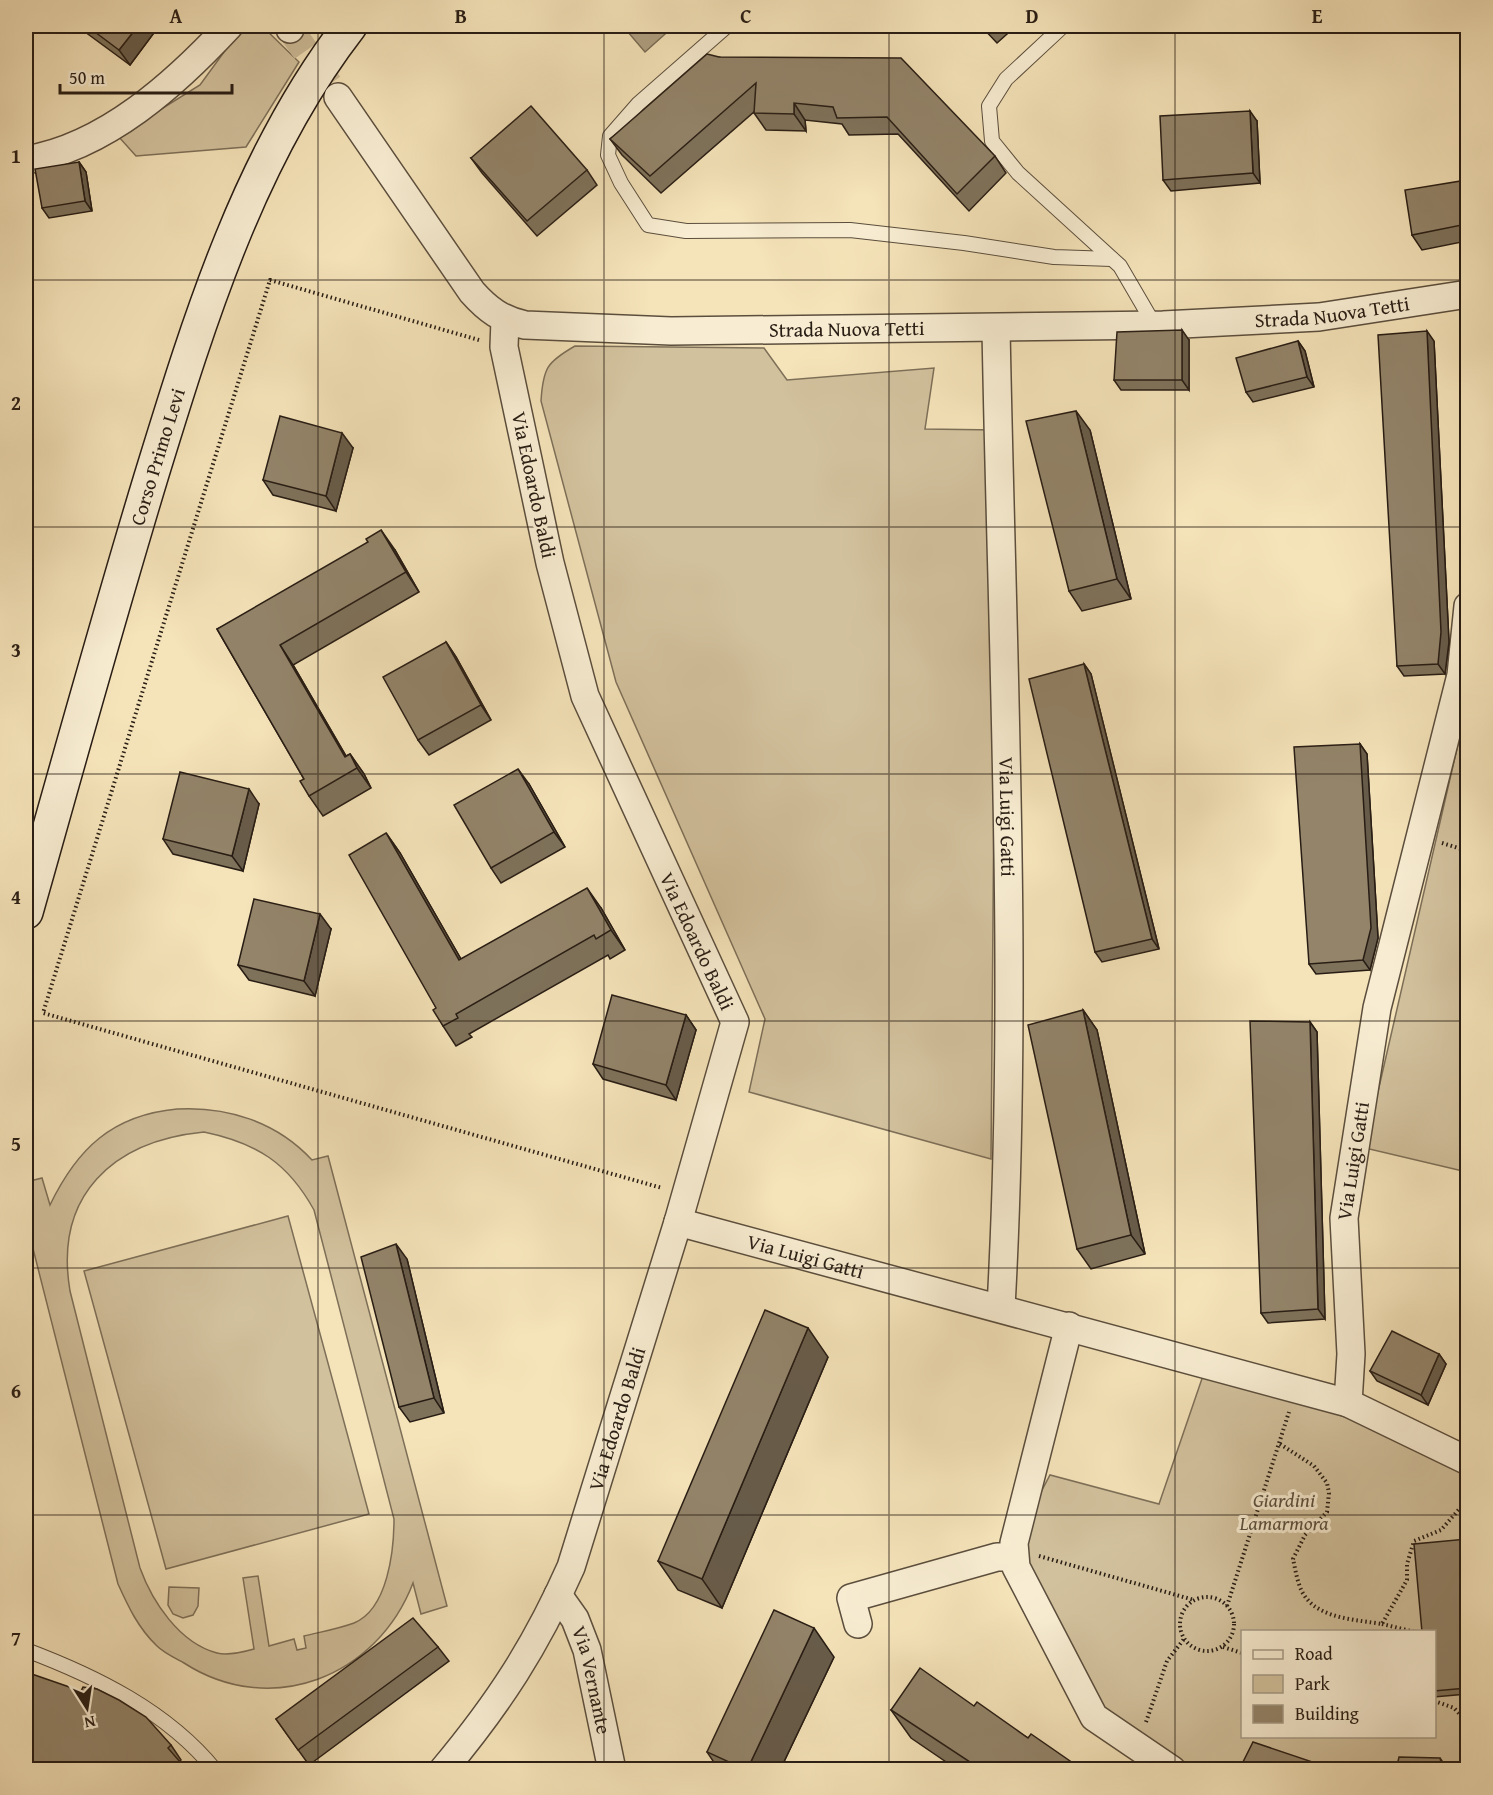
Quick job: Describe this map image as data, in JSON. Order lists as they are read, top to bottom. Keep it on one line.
{"streets":{"main road":["Corso Primo Levi"],"street":["Strada Nuova Tetti","Via Edoardo Baldi","Via Luigi Gatti","Via Vernante"]},"crossings":[["Strada Nuova Tetti","Via Edoardo Baldi"],["Strada Nuova Tetti","Via Luigi Gatti"],["Via Edoardo Baldi","Via Luigi Gatti"],["Via Edoardo Baldi","Via Vernante"]],"parks":["Giardini Lamarmora"],"legend":["Road","Park","Building"],"scale_bar":"50 m","north":"bottom","grid":{"columns":["A","B","C","D","E"],"rows":["1","2","3","4","5","6","7"]}}
